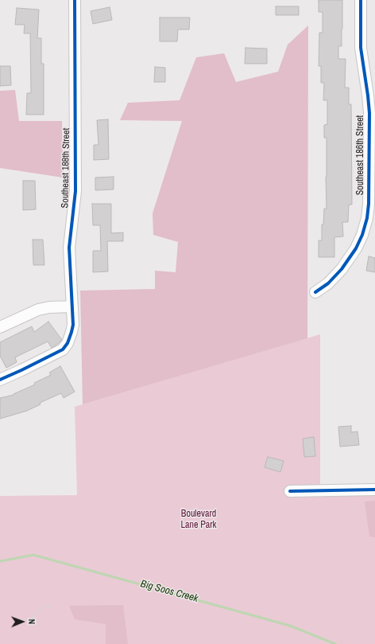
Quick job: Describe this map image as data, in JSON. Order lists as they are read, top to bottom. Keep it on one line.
{"streets":{"street":["Southeast 186th Street","Southeast 188th Street"]},"water":["Big Soos Creek"],"parks":["Boulevard Lane Park"],"north":"right"}
